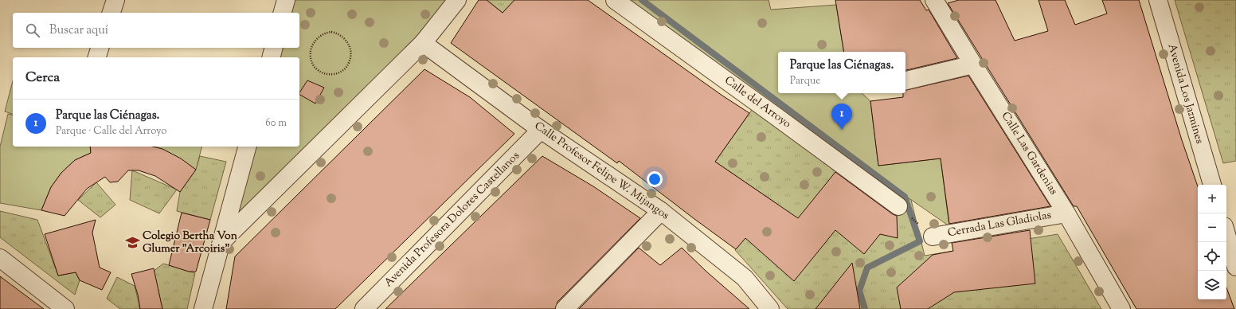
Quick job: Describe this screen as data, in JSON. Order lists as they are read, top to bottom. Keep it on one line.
{"streets":{"street":["Avenida Los Jazmines","Calle del Arroyo","Calle Las Gardenias","Calle Profesor Felipe W. Mijangos","Avenida Profesora Dolores Castellanos","Cerrada Las Gladiolas"]},"crossings":[["Calle Las Gardenias","Cerrada Las Gladiolas"],["Calle Profesor Felipe W. Mijangos","Avenida Profesora Dolores Castellanos"]],"places":{"school or university":["Colegio Bertha Von Glumer \"Arcoiris\""]},"page":{"search":"Buscar aquí","popup":["Parque las Ciénagas.","Parque"],"heading":"Cerca","list":[{"mark":"1","name":"Parque las Ciénagas.","note":"Parque · Calle del Arroyo","value":"60 m"}],"pins":"1","map_buttons":["+","−"]}}
